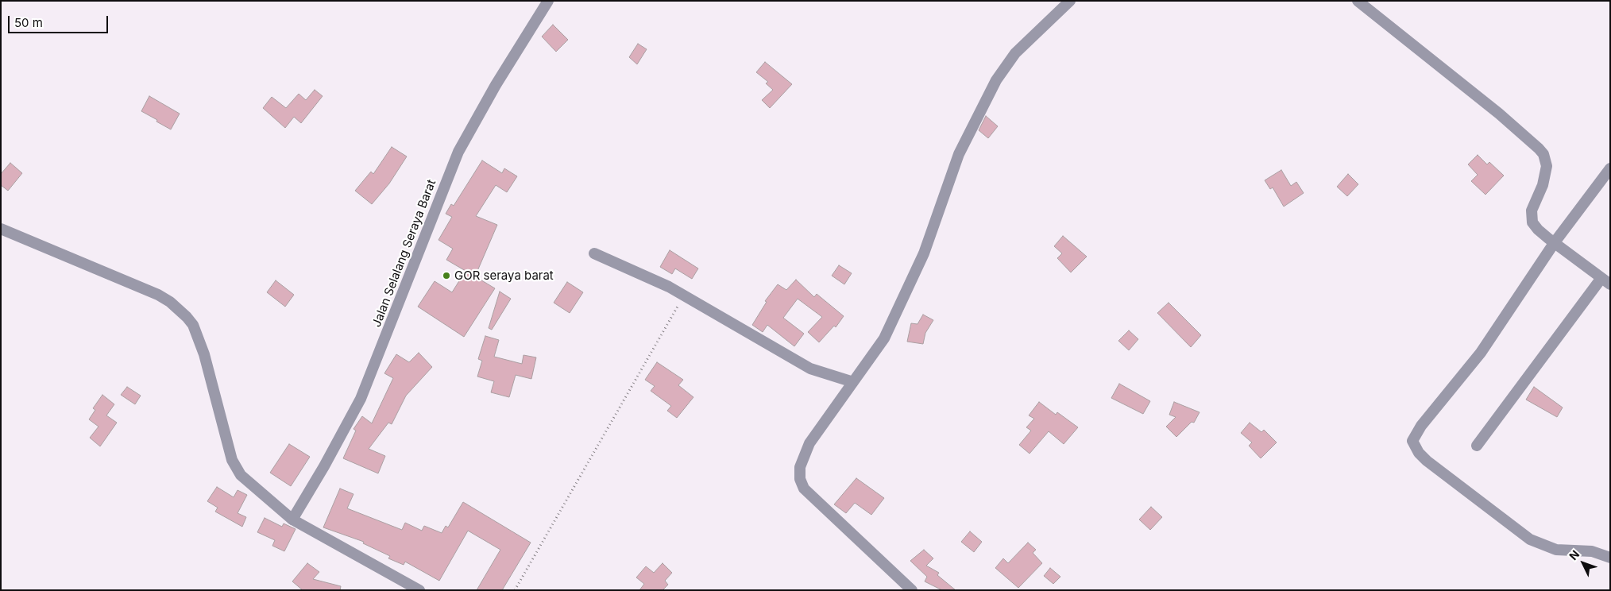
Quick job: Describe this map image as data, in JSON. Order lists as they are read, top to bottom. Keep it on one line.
{"streets":{"street":["Jalan Selalang Seraya Barat"]},"places":["GOR seraya barat"],"scale_bar":"50 m","north":"top left"}
